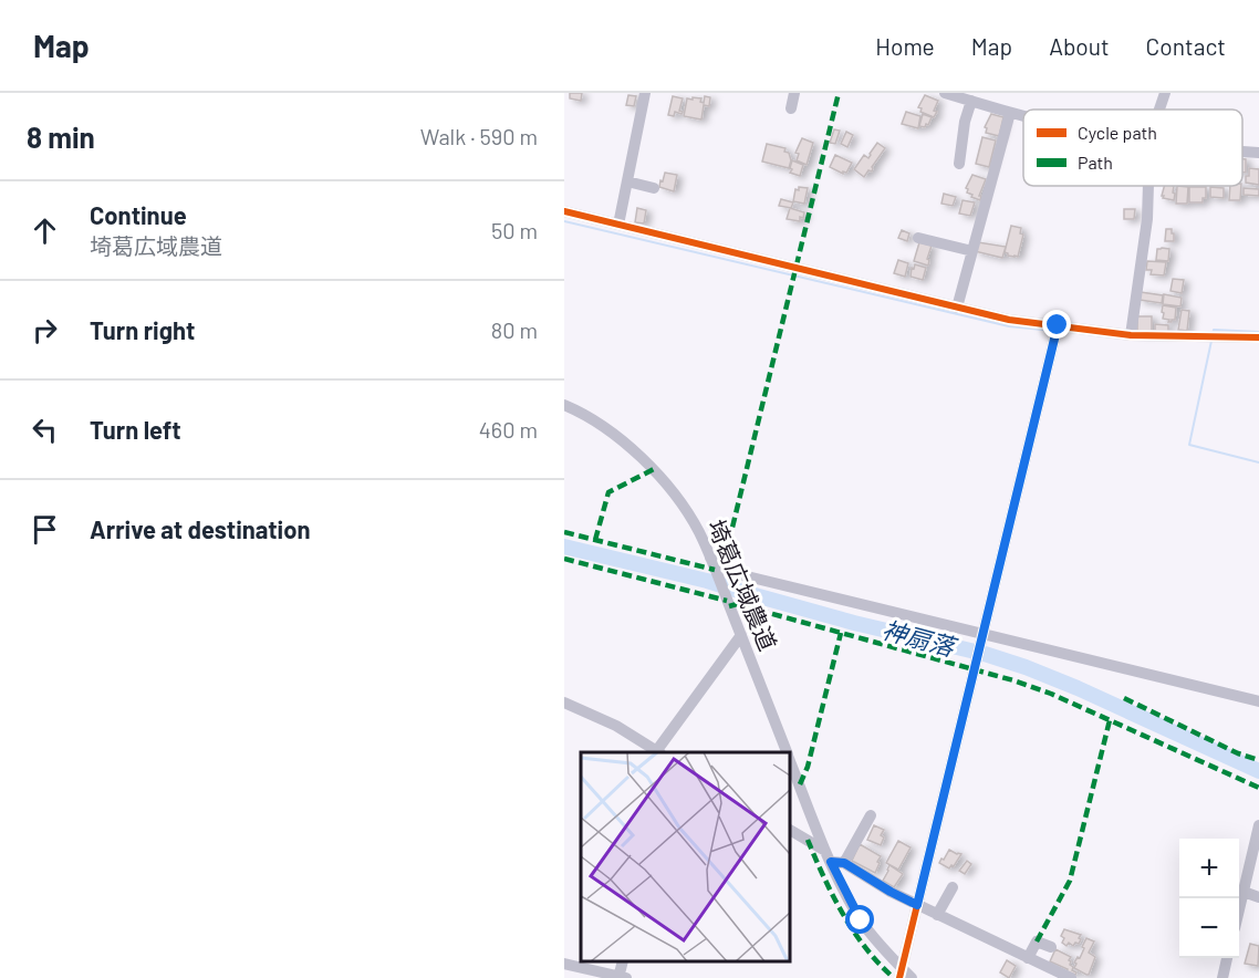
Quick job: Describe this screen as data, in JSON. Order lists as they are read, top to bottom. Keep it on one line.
{"streets":{"street":["埼葛広域農道"]},"water":["神扇落"],"legend":["Cycle path","Path"],"page":{"header":"Map","nav":["Home","Map","About","Contact"],"heading":["8 min","Walk · 590 m"],"list":[["Continue","埼葛広域農道","50 m"],["Turn right","80 m"],["Turn left","460 m"],"Arrive at destination"],"map_buttons":["+","−"]}}
